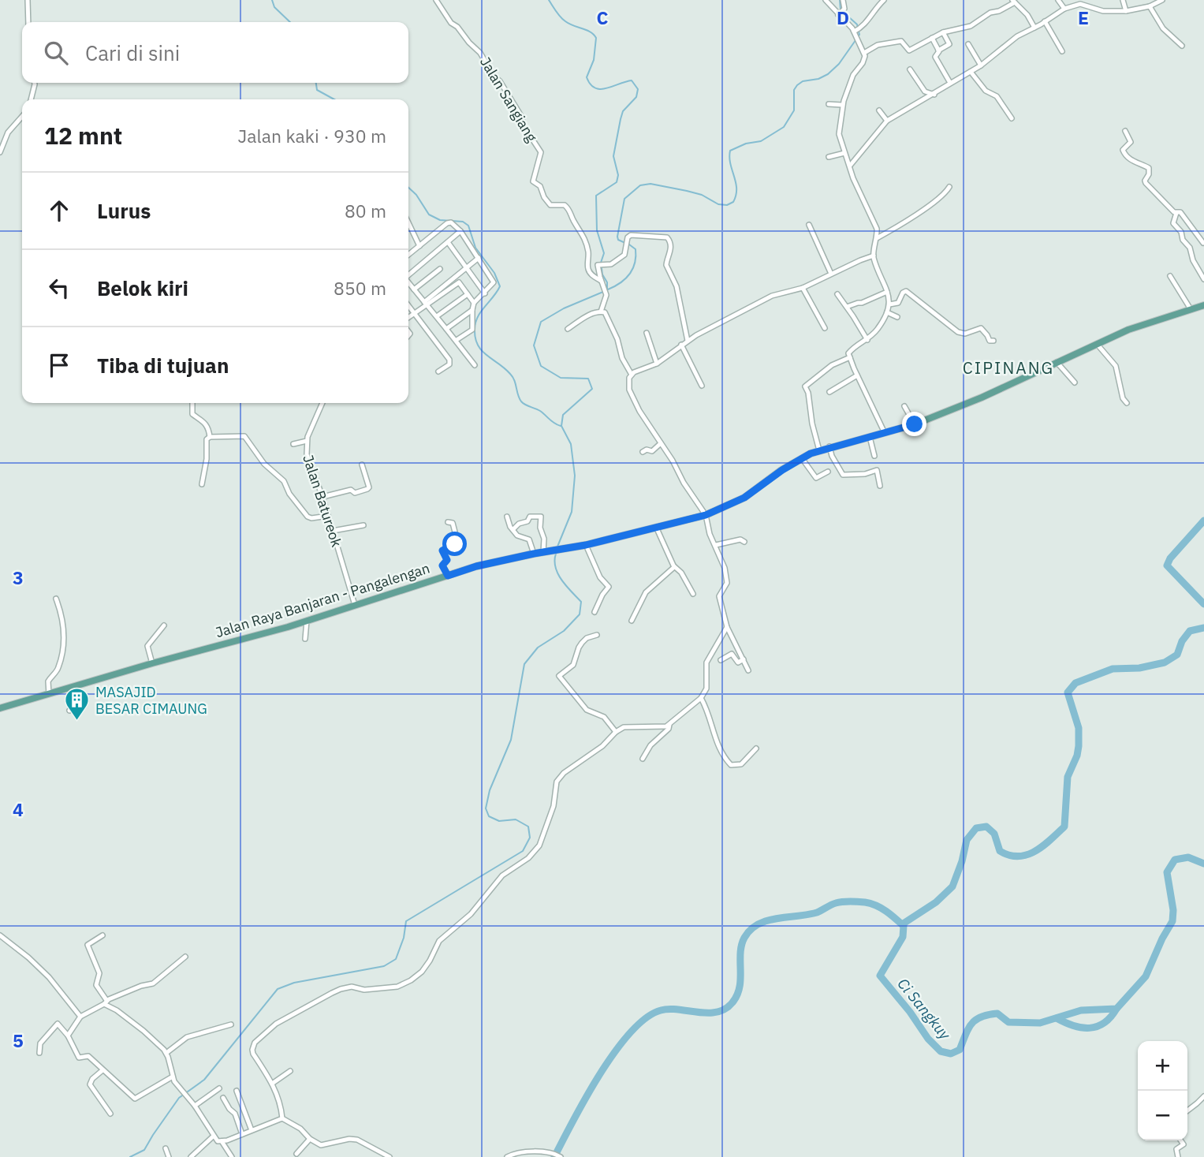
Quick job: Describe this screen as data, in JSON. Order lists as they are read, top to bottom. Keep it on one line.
{"streets":{"main road":["Jalan Raya Banjaran - Pangalengan"],"street":["Jalan Sangiang","Jalan Batureok"]},"crossings":[["Jalan Batureok","Jalan Raya Banjaran - Pangalengan"]],"districts":["CIPINANG"],"water":["Ci Sangkuy"],"places":{"building":["MASAJID BESAR CIMAUNG"]},"page":{"search":"Cari di sini","heading":["12 mnt","Jalan kaki · 930 m"],"list":[["Lurus","80 m"],["Belok kiri","850 m"],"Tiba di tujuan"],"map_buttons":["+","−"]},"grid":{"columns":["C","D","E"],"rows":["3","4","5"]}}
